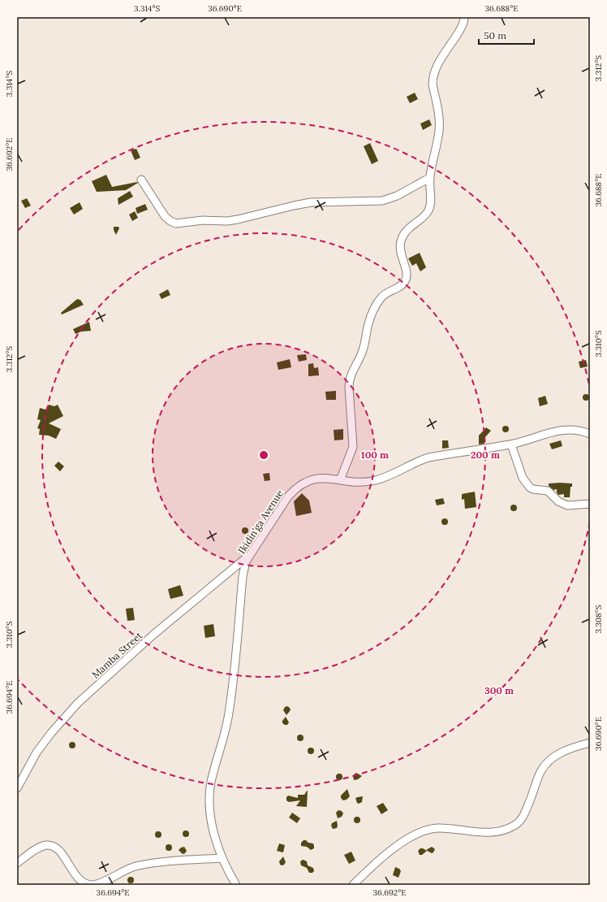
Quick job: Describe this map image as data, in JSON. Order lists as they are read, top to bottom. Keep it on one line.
{"streets":{"street":["Ikidin'ga Avenue","Mamba Street"]},"crossings":[["Ikidin'ga Avenue","Mamba Street"]],"scale_bar":"50 m","coordinates":["3.314°S","36.690°E","36.688°E","3.312°S","36.692°E","3.310°S","3.308°S","36.694°E"],"rings":["100 m","200 m","300 m"]}
